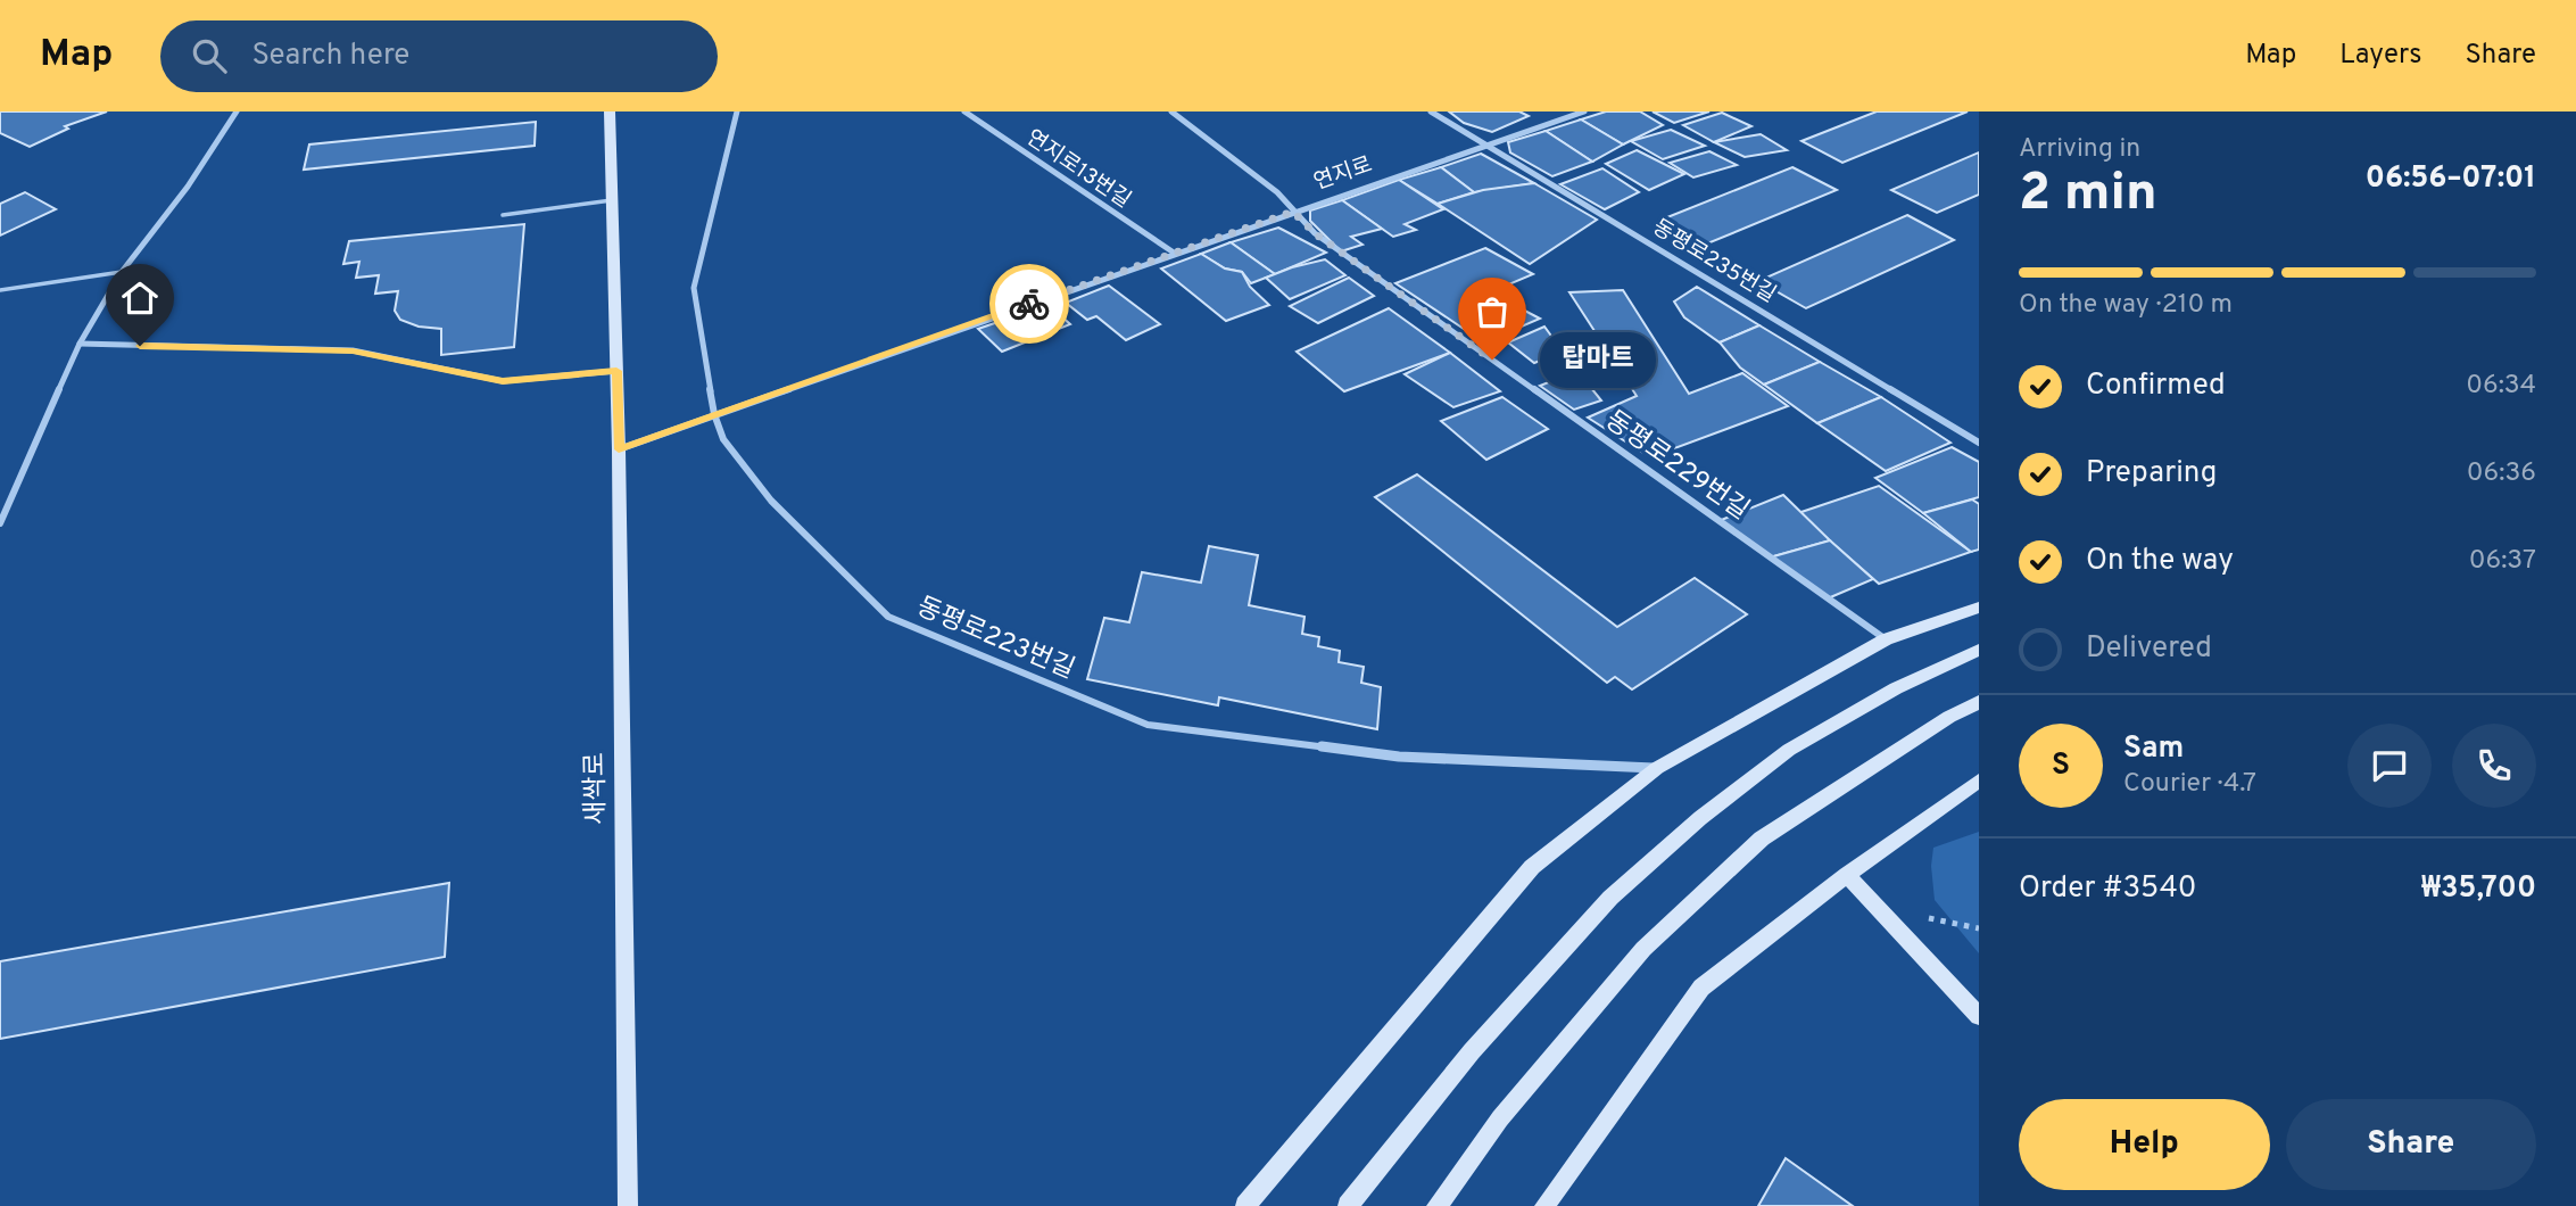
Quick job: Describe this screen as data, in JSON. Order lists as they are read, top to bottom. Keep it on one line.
{"streets":{"main road":["새싹로"],"street":["연지로13번길","연지로","동평로235번길","동평로229번길","동평로223번길"]},"crossings":[["연지로13번길","연지로"],["연지로","동평로235번길"],["연지로","동평로229번길"],["연지로","동평로223번길"],["연지로","새싹로"]],"places":["탑마트"],"page":{"header":"Map","search":"Search here","nav":["Map","Layers","Share"],"heading":["2 min","Arriving in","06:56–07:01"],"panel":["Sam","Courier · 4.7","Order #3540","₩35,700"],"bar":"On the way · 210 m","bubble":"탑마트","list":[["Confirmed","06:34"],["Preparing","06:36"],["On the way","06:37"],"Delivered"],"round":"S","buttons":["Help","Share"]}}
